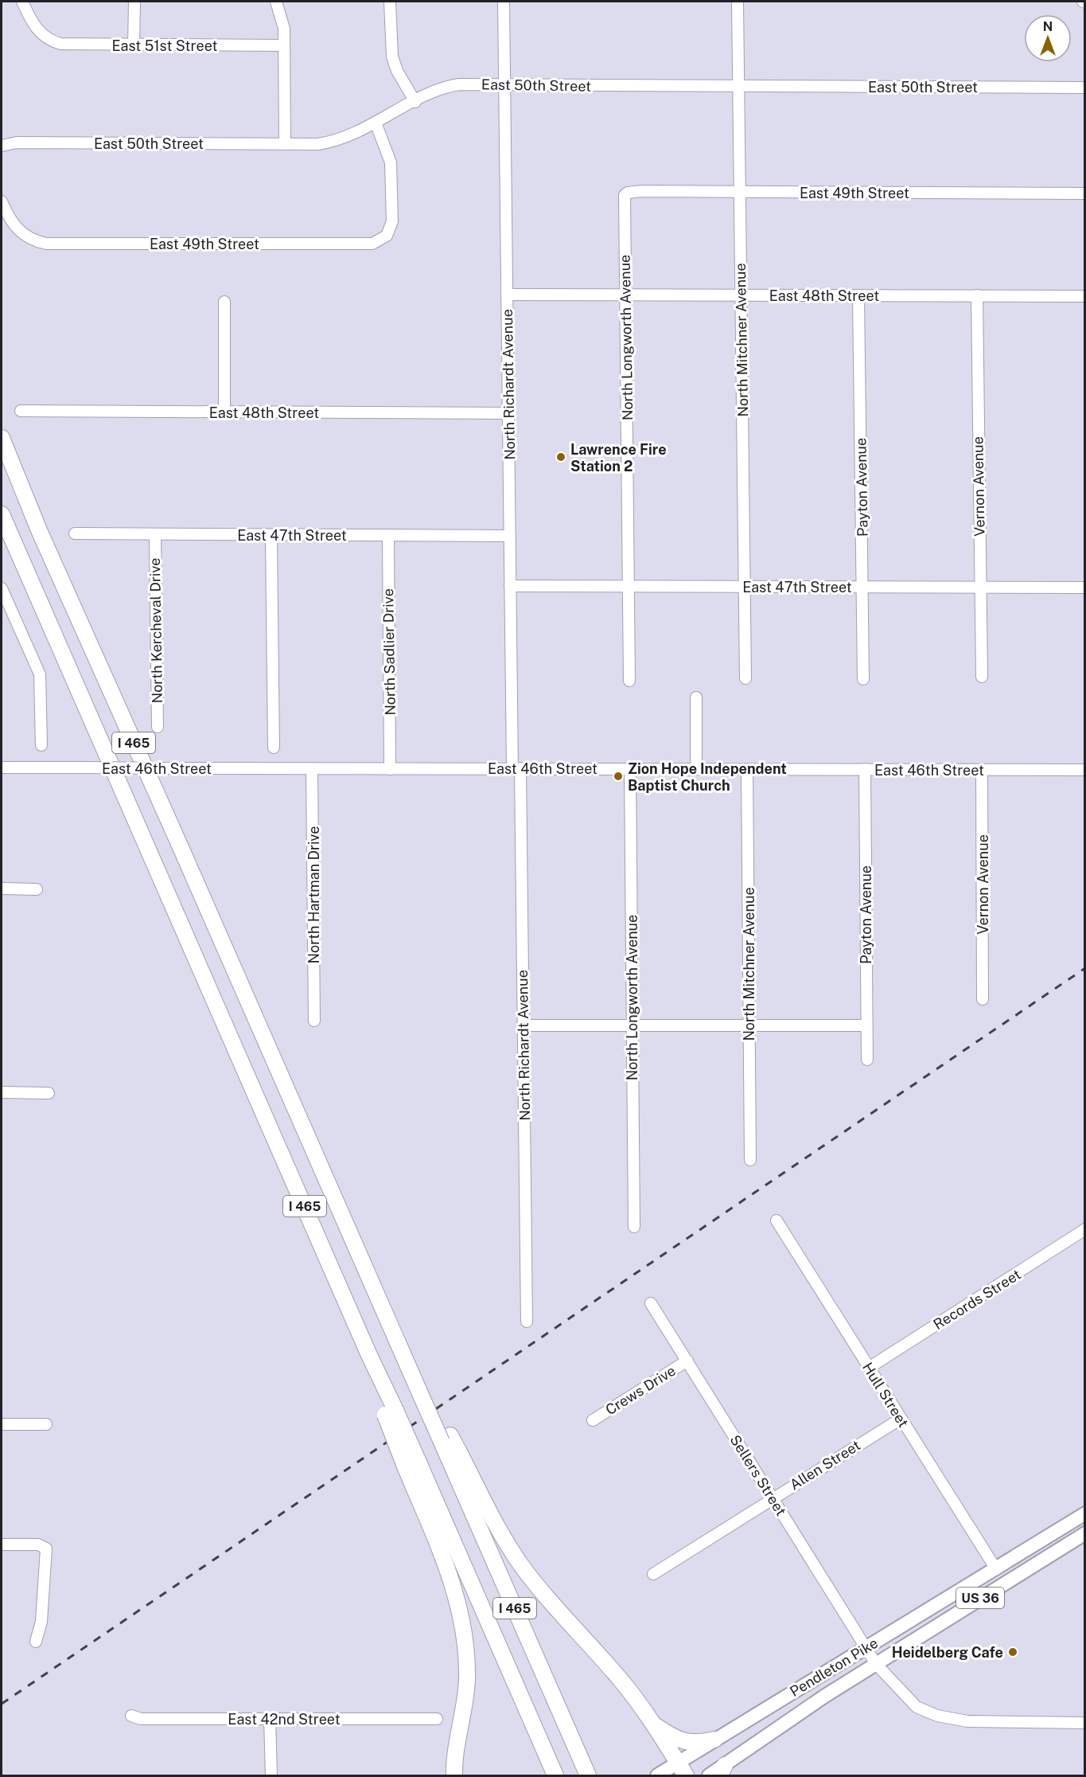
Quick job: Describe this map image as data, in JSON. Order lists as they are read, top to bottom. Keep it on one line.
{"streets":{"highway":["I 465"],"main road":["US 36","Pendleton Pike"],"street":["East 51st Street","East 50th Street","East 49th Street","East 48th Street","North Longworth Avenue","North Mitchner Avenue","North Richardt Avenue","Vernon Avenue","Payton Avenue","East 47th Street","North Kercheval Drive","North Sadlier Drive","East 46th Street","North Hartman Drive","Records Street","Crews Drive","Hull Street","Allen Street","Sellers Street","East 42nd Street"]},"crossings":[["East 50th Street","East 49th Street"],["East 50th Street","North Mitchner Avenue"],["East 50th Street","North Richardt Avenue"],["East 49th Street","North Longworth Avenue"],["East 49th Street","North Mitchner Avenue"],["East 48th Street","North Longworth Avenue"],["East 48th Street","North Mitchner Avenue"],["East 48th Street","North Richardt Avenue"],["East 48th Street","Vernon Avenue"],["East 48th Street","Payton Avenue"],["North Longworth Avenue","East 47th Street"],["North Longworth Avenue","East 46th Street"],["North Mitchner Avenue","East 47th Street"],["North Mitchner Avenue","East 46th Street"],["North Richardt Avenue","East 47th Street"],["North Richardt Avenue","East 46th Street"],["Vernon Avenue","East 47th Street"],["Vernon Avenue","East 46th Street"],["Payton Avenue","East 47th Street"],["Payton Avenue","East 46th Street"],["East 47th Street","North Kercheval Drive"],["East 47th Street","North Sadlier Drive"],["North Sadlier Drive","East 46th Street"],["East 46th Street","North Hartman Drive"],["Records Street","Hull Street"],["Crews Drive","Sellers Street"],["Hull Street","Allen Street"],["Hull Street","Pendleton Pike"],["Allen Street","Sellers Street"],["Sellers Street","Pendleton Pike"]],"places":["Lawrence Fire Station 2","Zion Hope Independent Baptist Church","Heidelberg Cafe"],"north":"top"}
